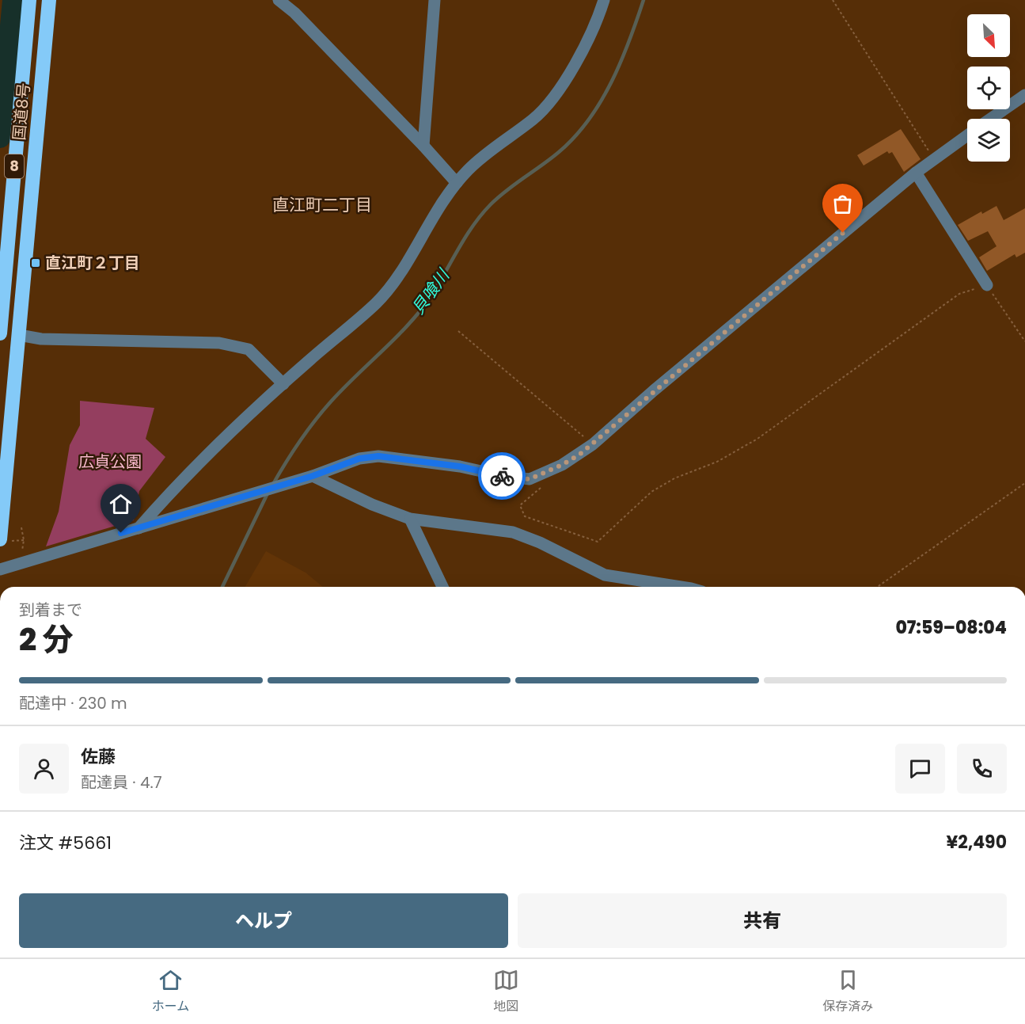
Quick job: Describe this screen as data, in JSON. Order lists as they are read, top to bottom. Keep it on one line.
{"streets":{"highway":["国道8号","8"]},"districts":["直江町二丁目"],"water":["貝喰川"],"parks":["広貞公園"],"places":{"transit":["直江町２丁目"]},"north":"bottom right","page":{"heading":["2 分","到着まで","07:59–08:04"],"panel":["佐藤","配達員 · 4.7","注文 #5661","¥2,490"],"bar":"配達中 · 230 m","buttons":["ヘルプ","共有"],"tabs":["ホーム","地図","保存済み"]}}
